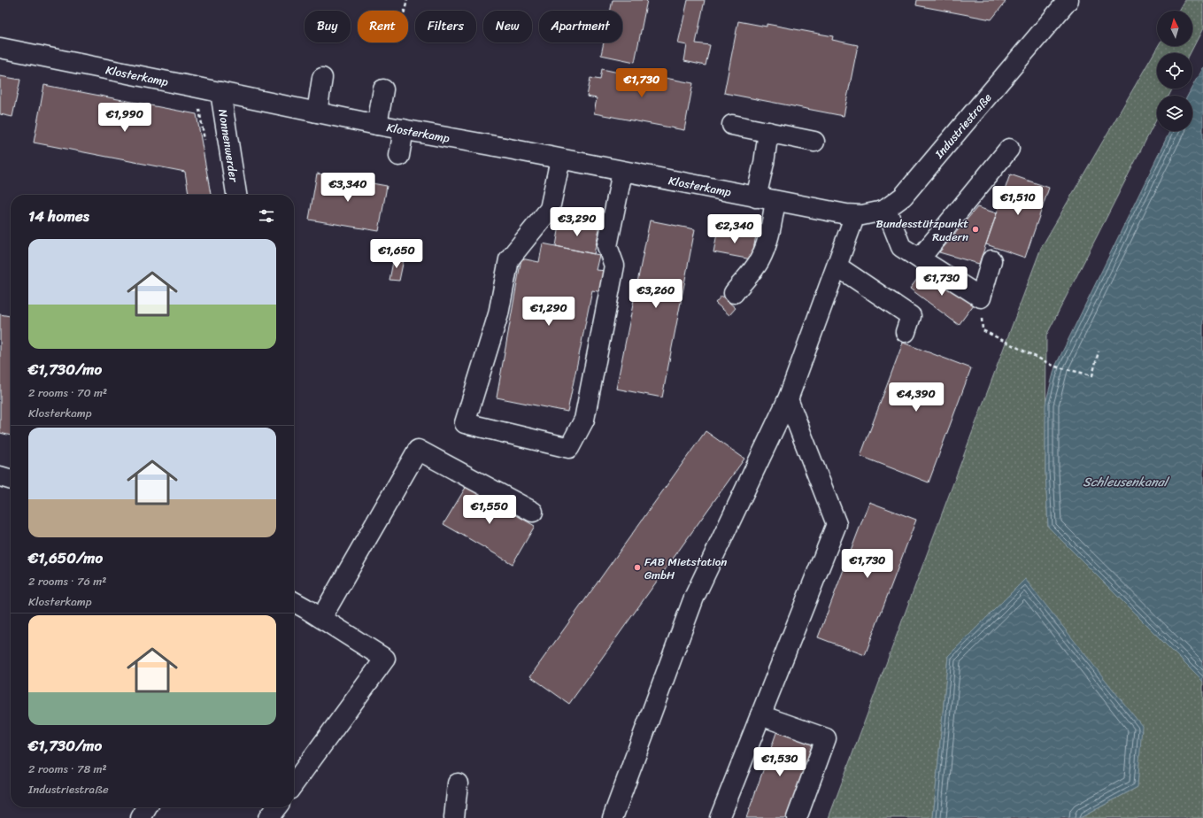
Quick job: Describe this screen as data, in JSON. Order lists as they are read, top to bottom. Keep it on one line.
{"streets":{"street":["Klosterkamp","Industriestraße","Nonnenwerder"]},"crossings":[["Klosterkamp","Industriestraße"],["Klosterkamp","Nonnenwerder"]],"water":["Schleusenkanal"],"places":["Bundesstützpunkt Rudern","FAB Mietstation GmbH"],"north":"top","page":{"chip":["Buy","Rent","Filters","New","Apartment"],"price":["€1,730","€1,990","€3,340","€1,510","€3,290","€2,340","€1,650","€1,730","€3,260","€1,290","€4,390","€1,550","€1,730","€1,530"],"heading":"14 homes","list":[{"name":"€1,730/mo","note":"2 rooms · 70 m² · Klosterkamp"},{"name":"€1,650/mo","note":"2 rooms · 76 m² · Klosterkamp"},{"name":"€1,730/mo","note":"2 rooms · 78 m² · Industriestraße"}]}}
